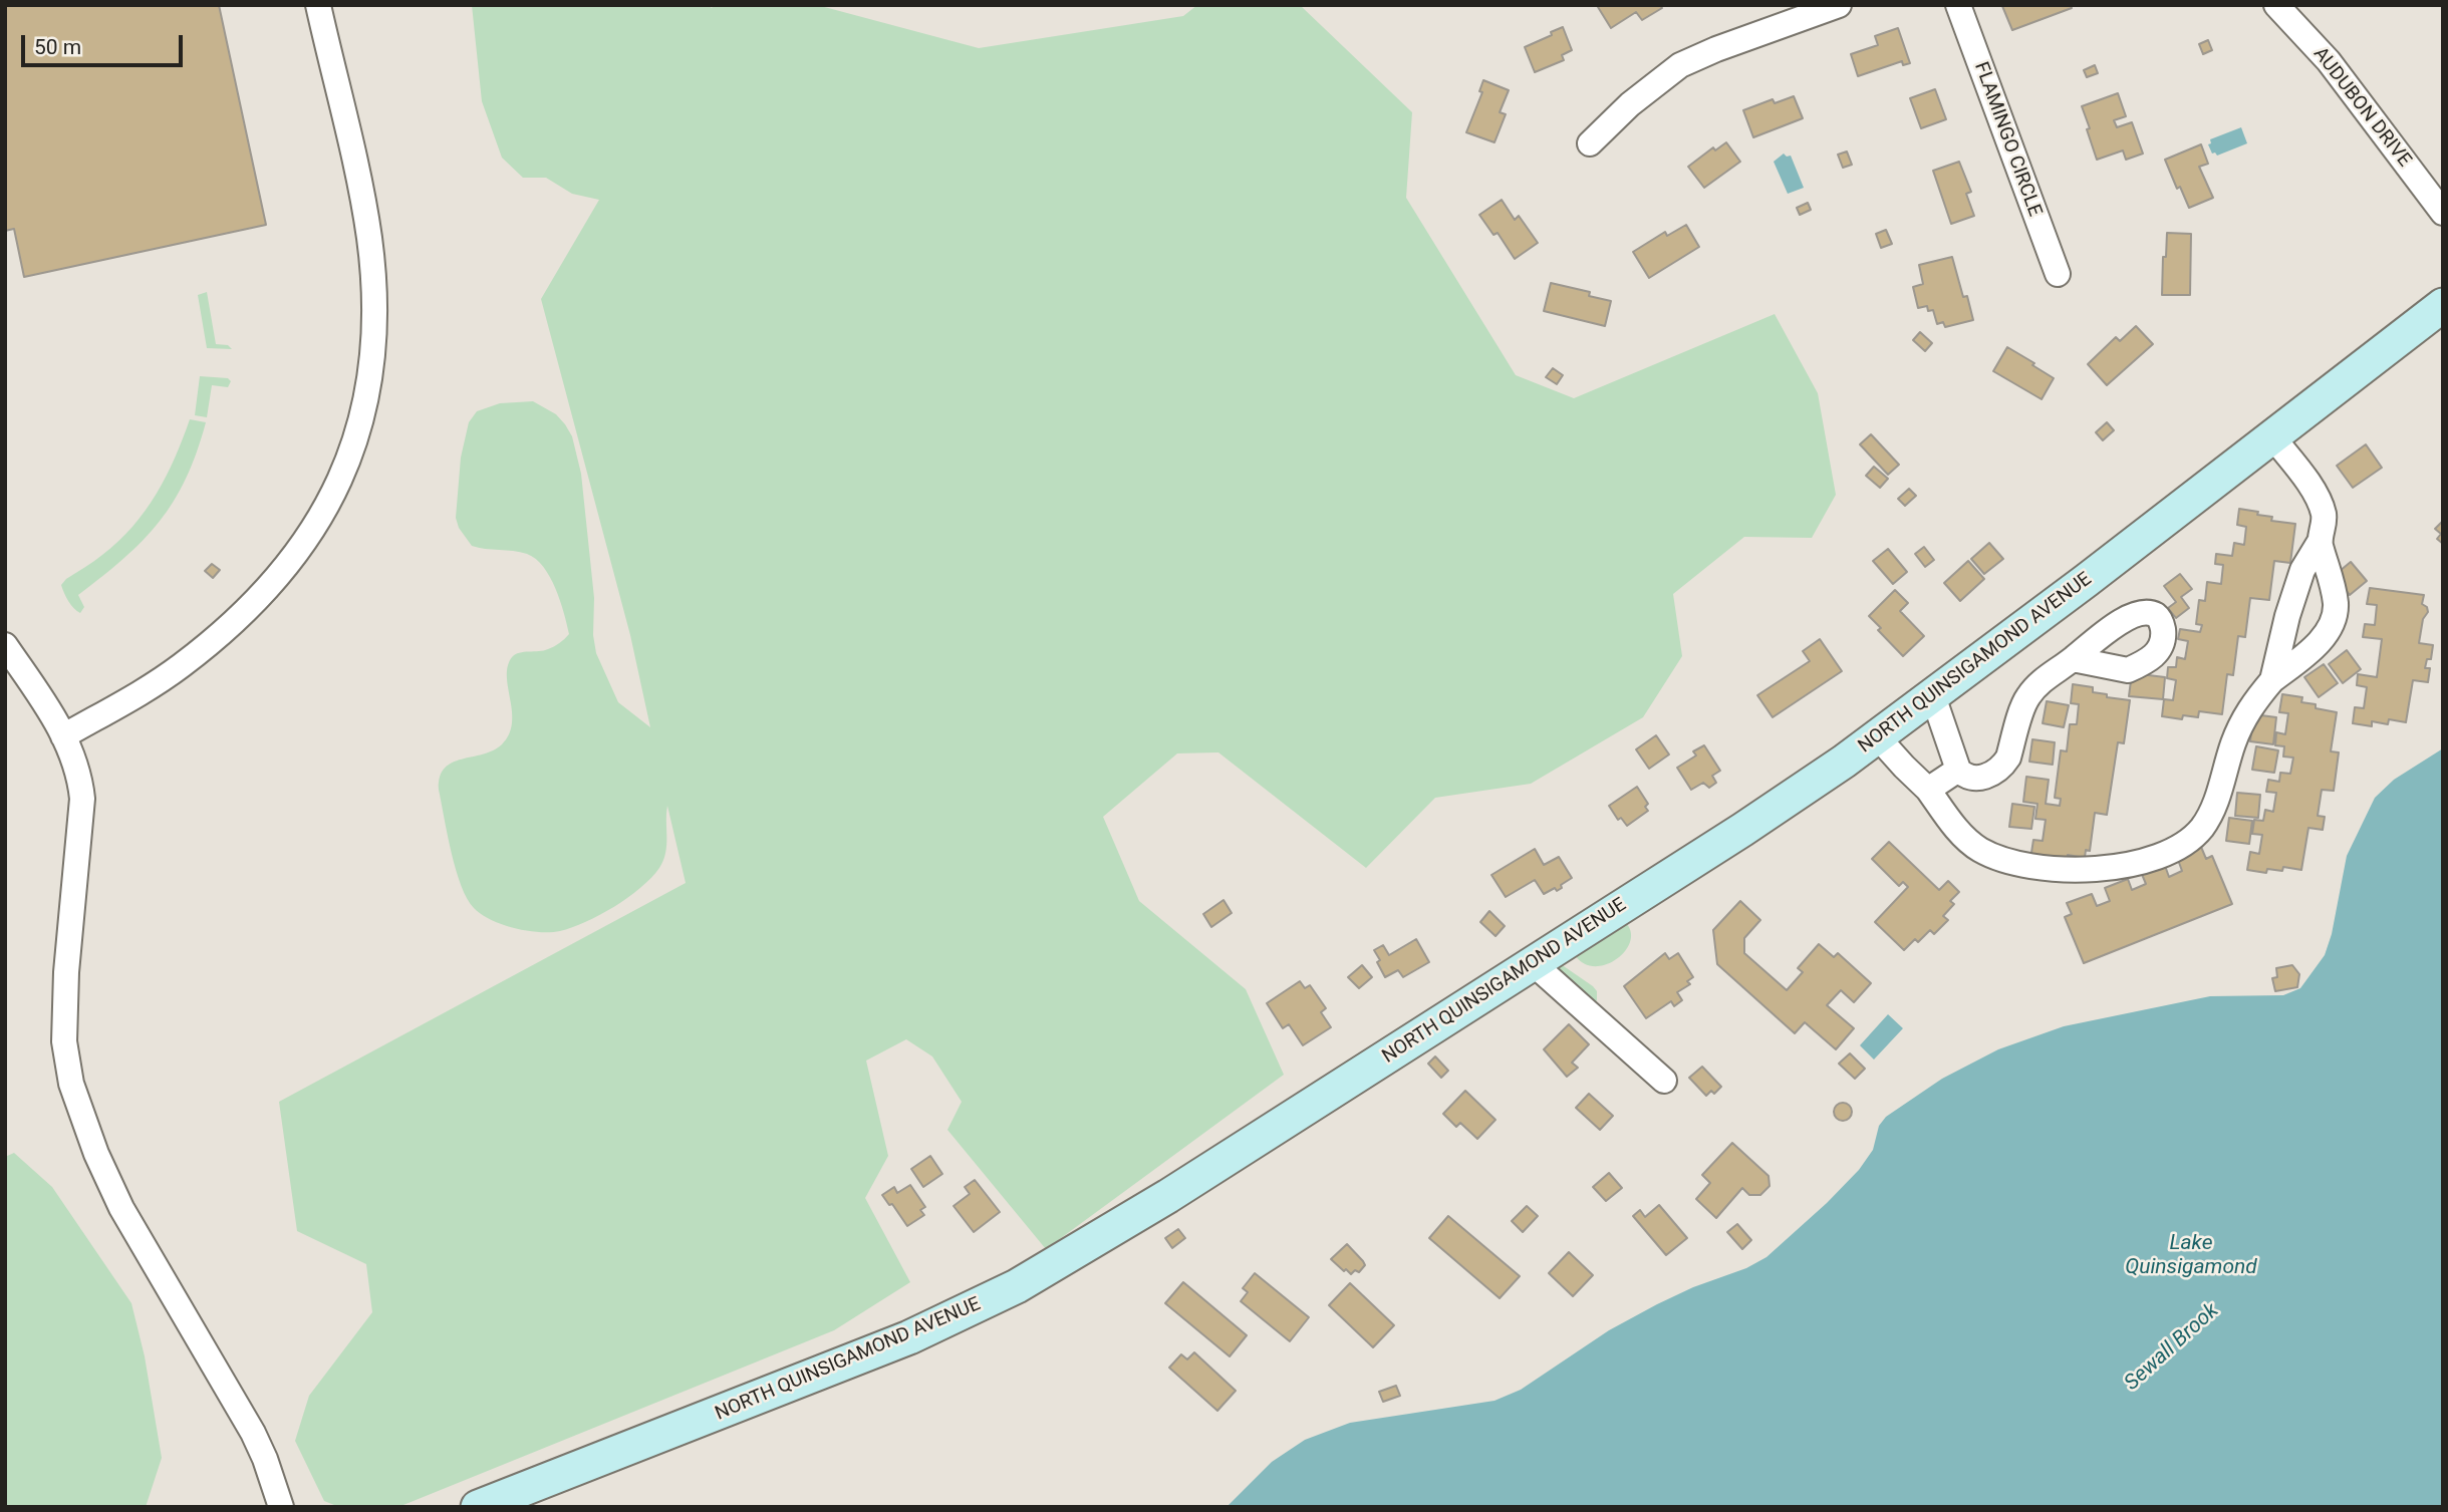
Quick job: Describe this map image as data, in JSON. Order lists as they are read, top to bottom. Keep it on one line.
{"streets":{"main road":["NORTH QUINSIGAMOND AVENUE"],"street":["AUDUBON DRIVE","FLAMINGO CIRCLE"]},"water":["Lake Quinsigamond","Sewall Brook"],"scale_bar":"50 m"}
